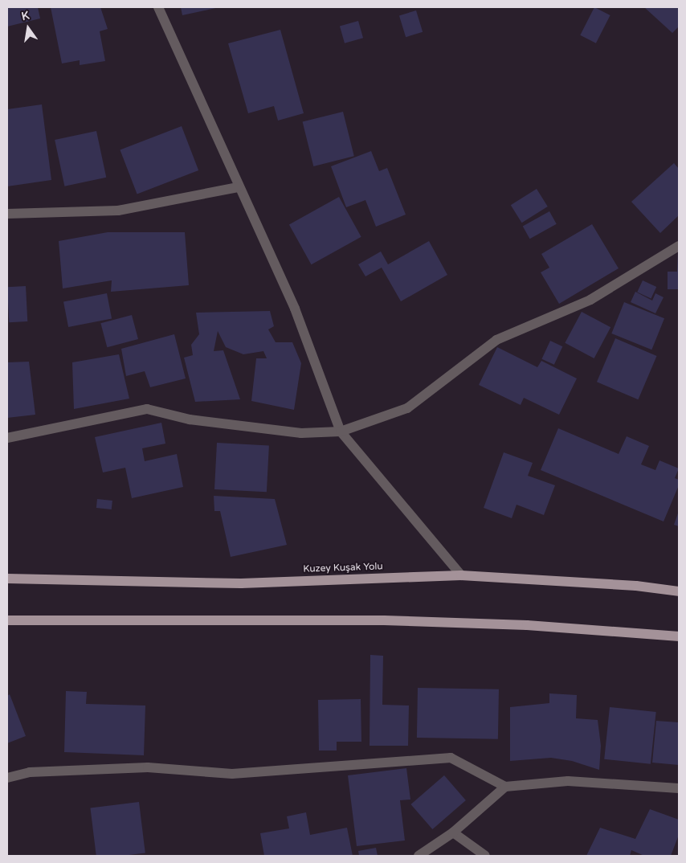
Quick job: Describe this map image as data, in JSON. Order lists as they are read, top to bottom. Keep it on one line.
{"streets":{"main road":["Kuzey Kuşak Yolu"]},"north":"top"}
